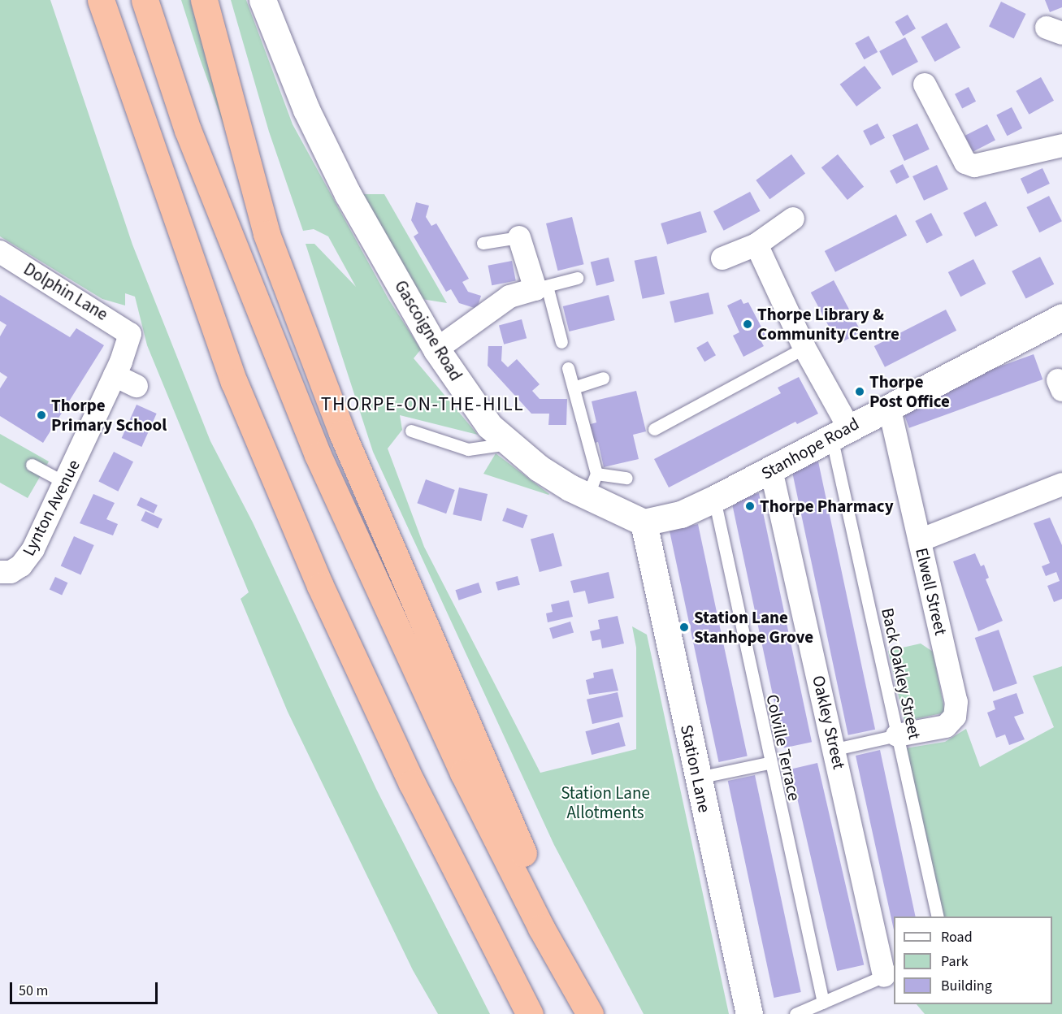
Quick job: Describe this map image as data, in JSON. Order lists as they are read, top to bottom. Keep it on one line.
{"streets":{"street":["Dolphin Lane","Gascoigne Road","Stanhope Road","Lynton Avenue","Elwell Street","Oakley Street","Station Lane"],"lane":["Back Oakley Street","Colville Terrace"]},"crossings":[["Dolphin Lane","Lynton Avenue"],["Gascoigne Road","Station Lane"],["Stanhope Road","Elwell Street"],["Stanhope Road","Back Oakley Street"],["Stanhope Road","Oakley Street"],["Stanhope Road","Colville Terrace"],["Elwell Street","Back Oakley Street"]],"districts":["THORPE-ON-THE-HILL"],"parks":["Station Lane Allotments"],"places":["Thorpe Library & Community Centre","Thorpe Post Office","Thorpe Primary School","Thorpe Pharmacy","Station Lane Stanhope Grove"],"legend":["Road","Park","Building"],"scale_bar":"50 m"}
